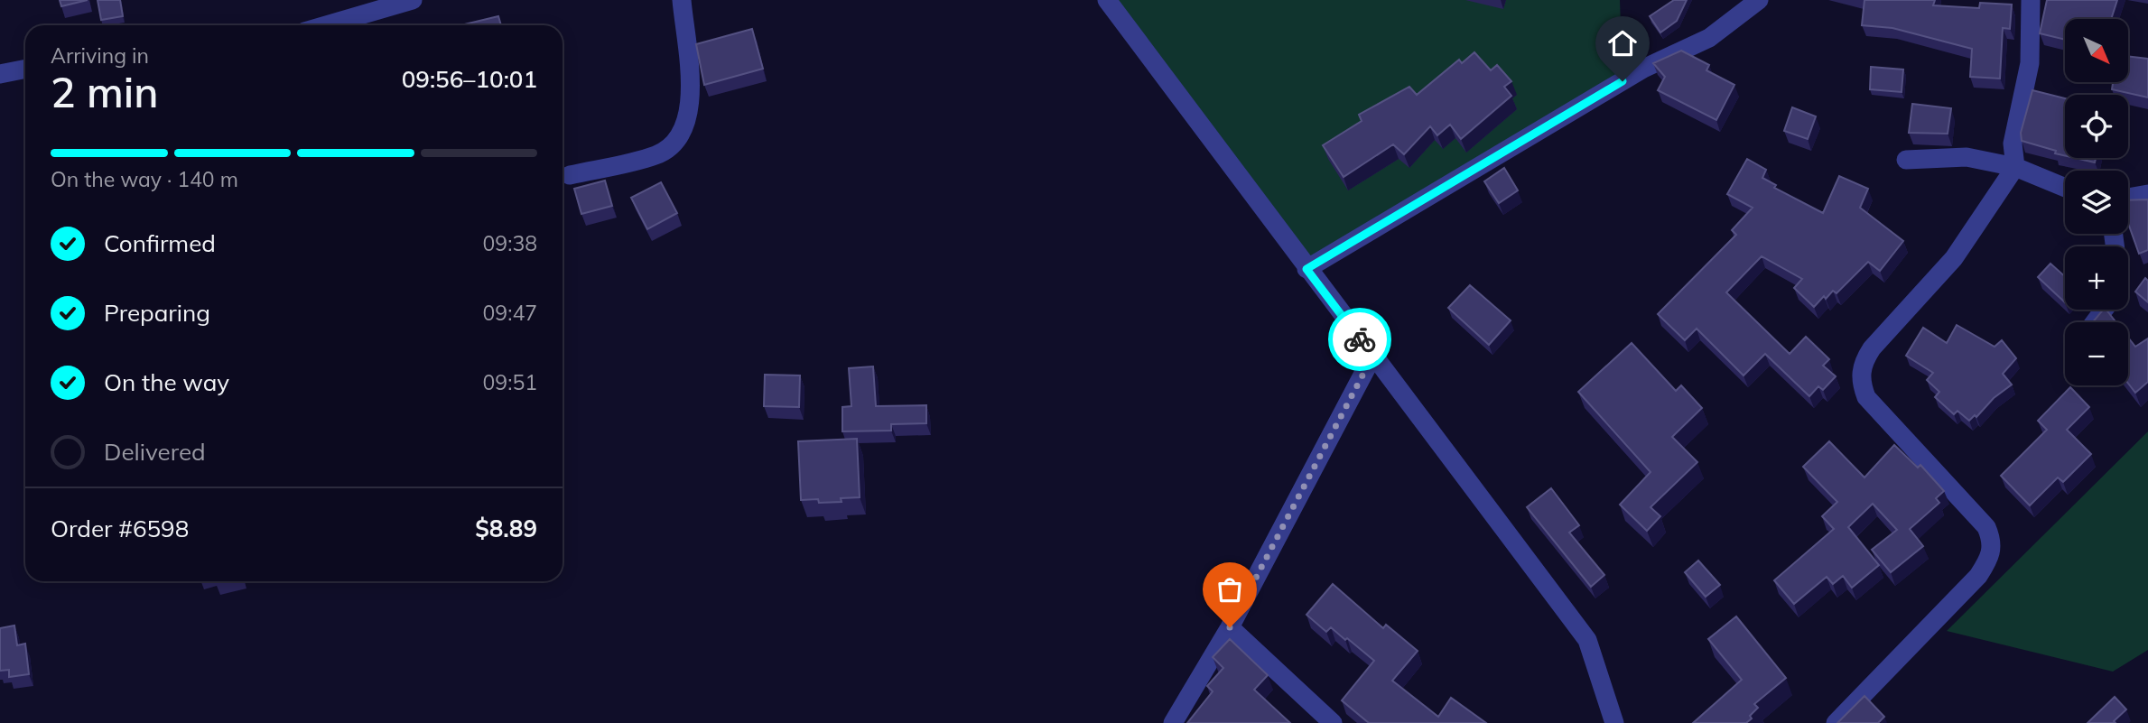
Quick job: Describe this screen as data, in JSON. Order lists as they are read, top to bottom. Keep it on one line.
{"north":"bottom right","page":{"map_buttons":["+","−"],"heading":["2 min","Arriving in","09:56–10:01"],"panel":["Order #6598","$8.89"],"bar":"On the way · 140 m","list":[["Confirmed","09:38"],["Preparing","09:47"],["On the way","09:51"],"Delivered"]}}
